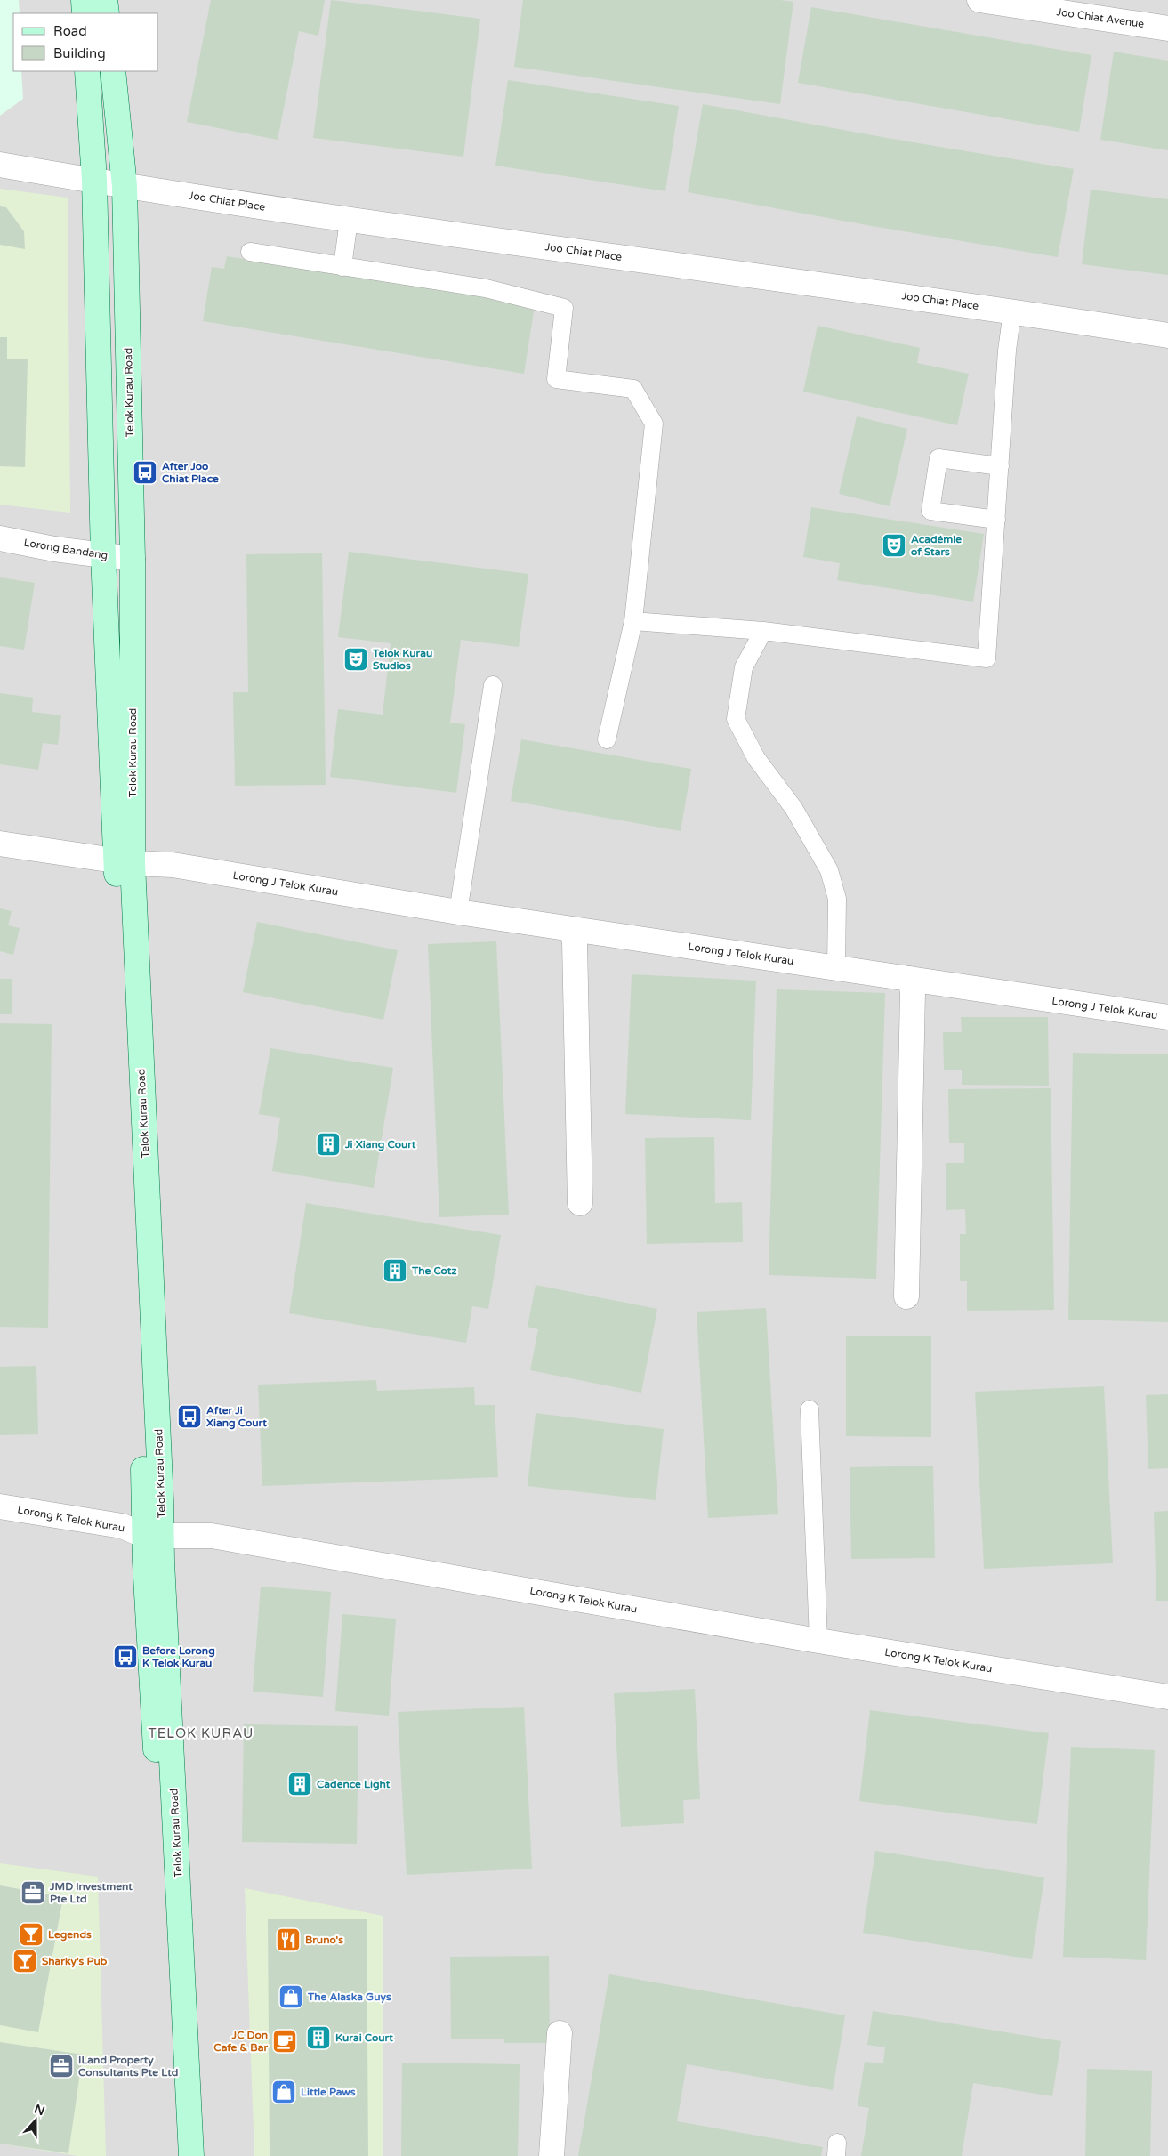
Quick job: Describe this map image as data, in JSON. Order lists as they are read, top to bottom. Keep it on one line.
{"streets":{"street":["Joo Chiat Avenue","Joo Chiat Place","Telok Kurau Road","Lorong Bandang","Lorong J Telok Kurau","Lorong K Telok Kurau"]},"crossings":[["Joo Chiat Place","Telok Kurau Road"],["Telok Kurau Road","Lorong Bandang"],["Telok Kurau Road","Lorong J Telok Kurau"],["Telok Kurau Road","Lorong K Telok Kurau"]],"districts":["TELOK KURAU"],"places":{"bus stop":["After Joo Chiat Place","After Ji Xiang Court","Before Lorong K Telok Kurau"],"theatre":["Académie of Stars","Telok Kurau Studios"],"building":["Ji Xiang Court","The Cotz","Cadence Light","Kurai Court"],"office":["JMD Investment Pte Ltd","ILand Property Consultants Pte Ltd"],"bar":["Legends","Sharky's Pub"],"restaurant":["Bruno's"],"shop":["The Alaska Guys","Little Paws"],"cafe":["JC Don Cafe & Bar"]},"legend":["Road","Building"],"north":"top"}
